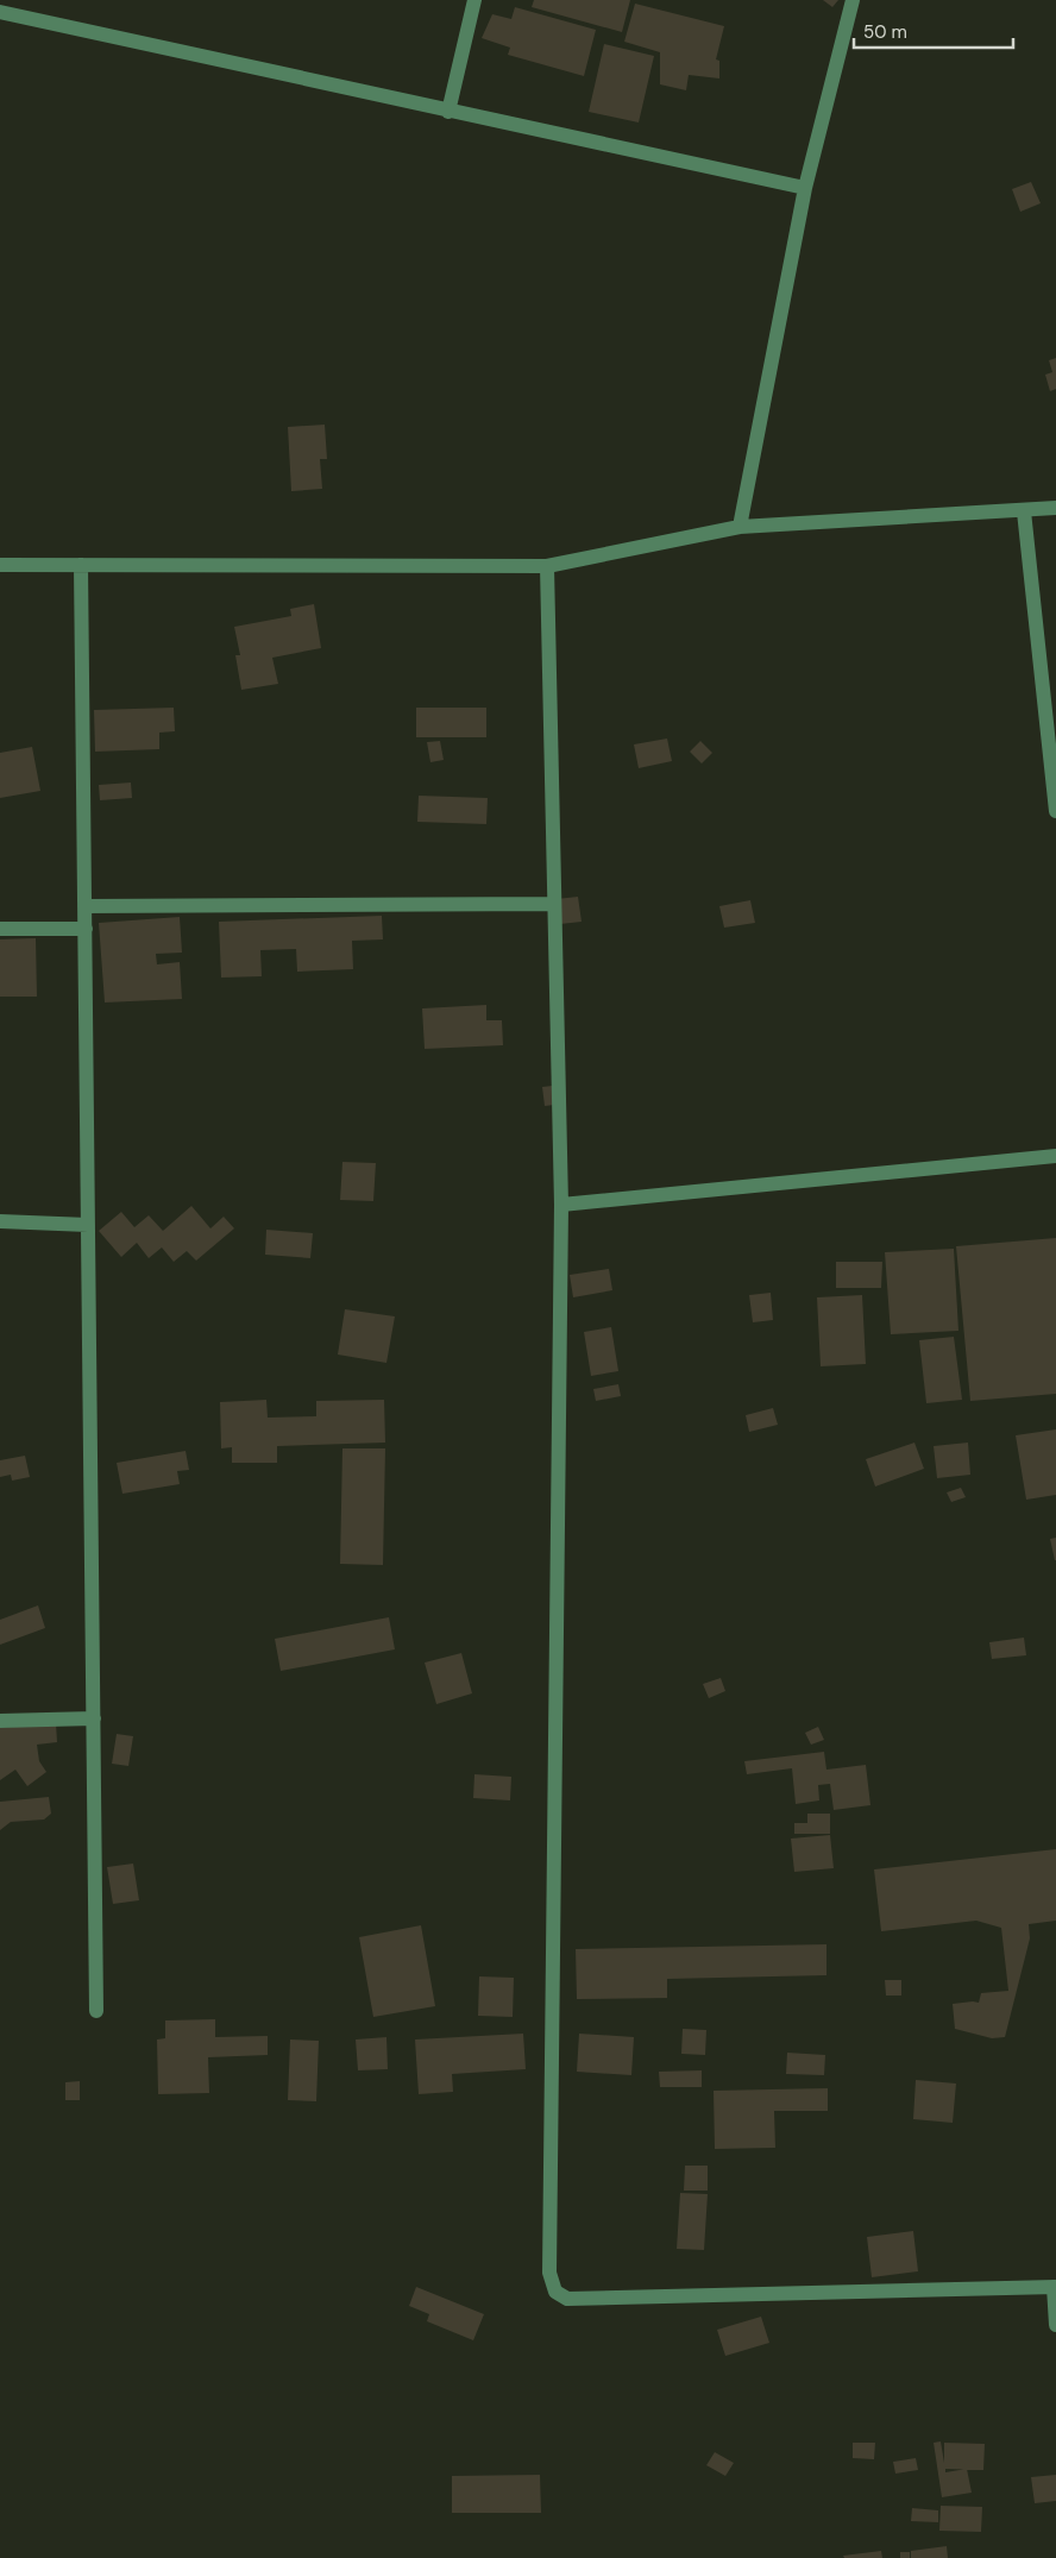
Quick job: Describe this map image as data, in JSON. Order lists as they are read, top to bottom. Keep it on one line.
{"scale_bar":"50 m"}
